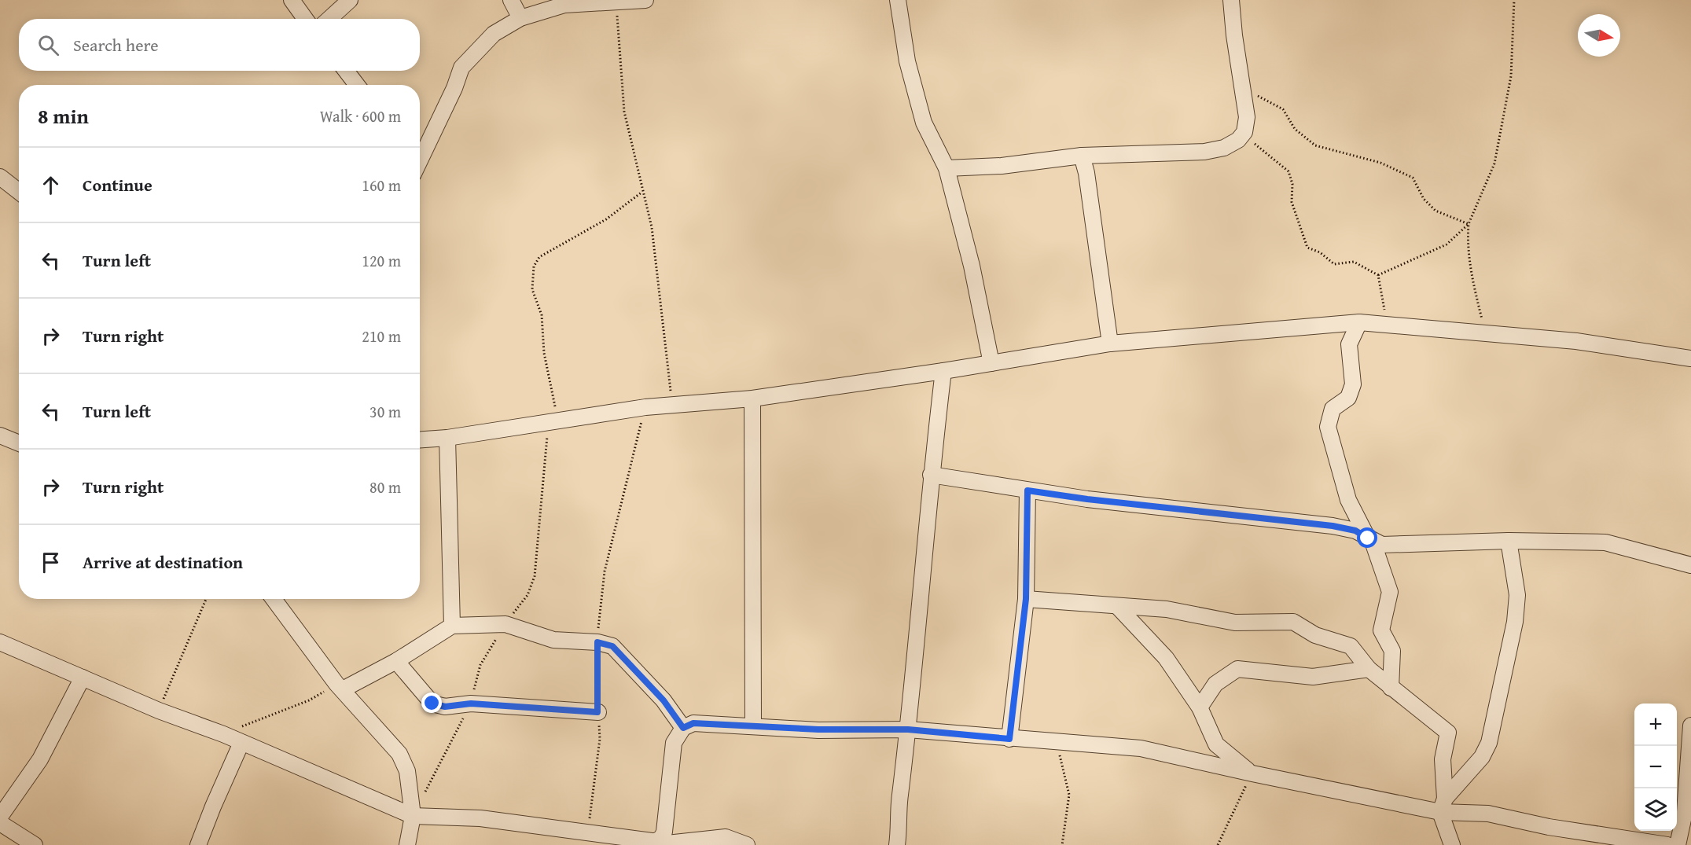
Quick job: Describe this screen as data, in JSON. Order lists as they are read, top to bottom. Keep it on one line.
{"north":"right","page":{"search":"Search here","heading":["8 min","Walk · 600 m"],"list":[["Continue","160 m"],["Turn left","120 m"],["Turn right","210 m"],["Turn left","30 m"],["Turn right","80 m"],"Arrive at destination"],"map_buttons":["+","−"]}}
